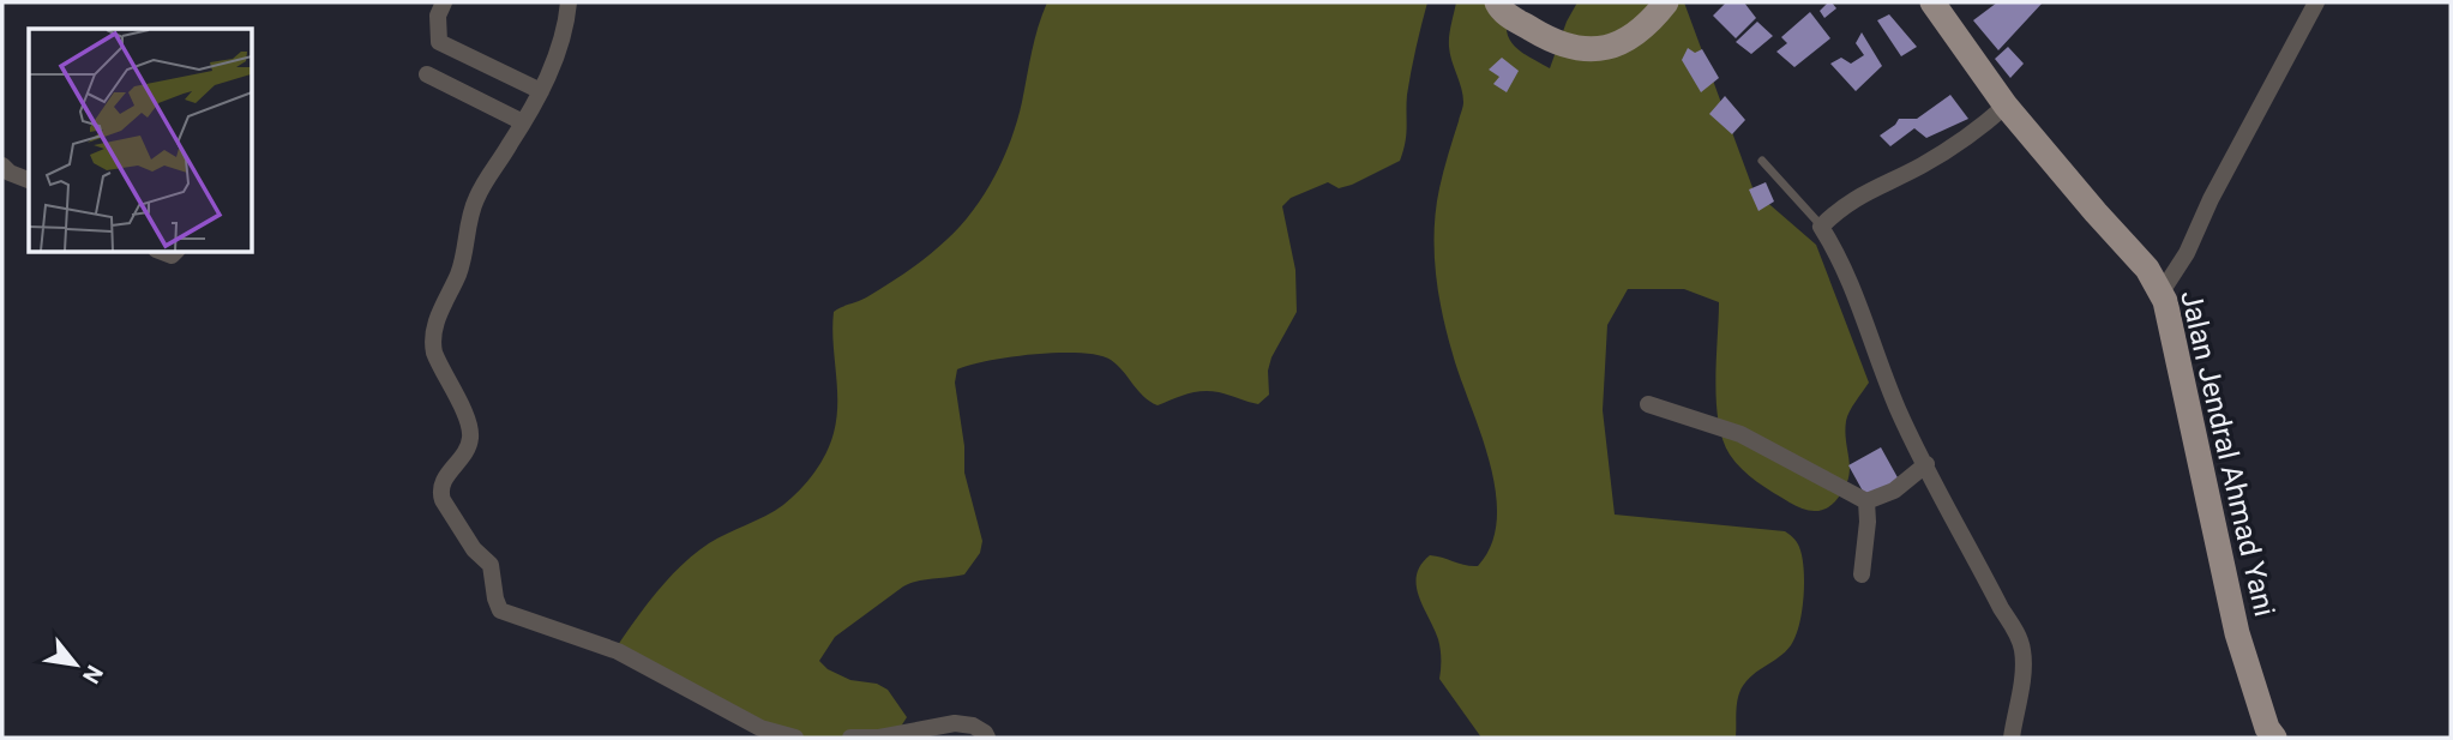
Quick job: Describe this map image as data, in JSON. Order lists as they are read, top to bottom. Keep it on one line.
{"streets":{"main road":["Jalan Jendral Ahmad Yani"]},"north":"bottom right"}
